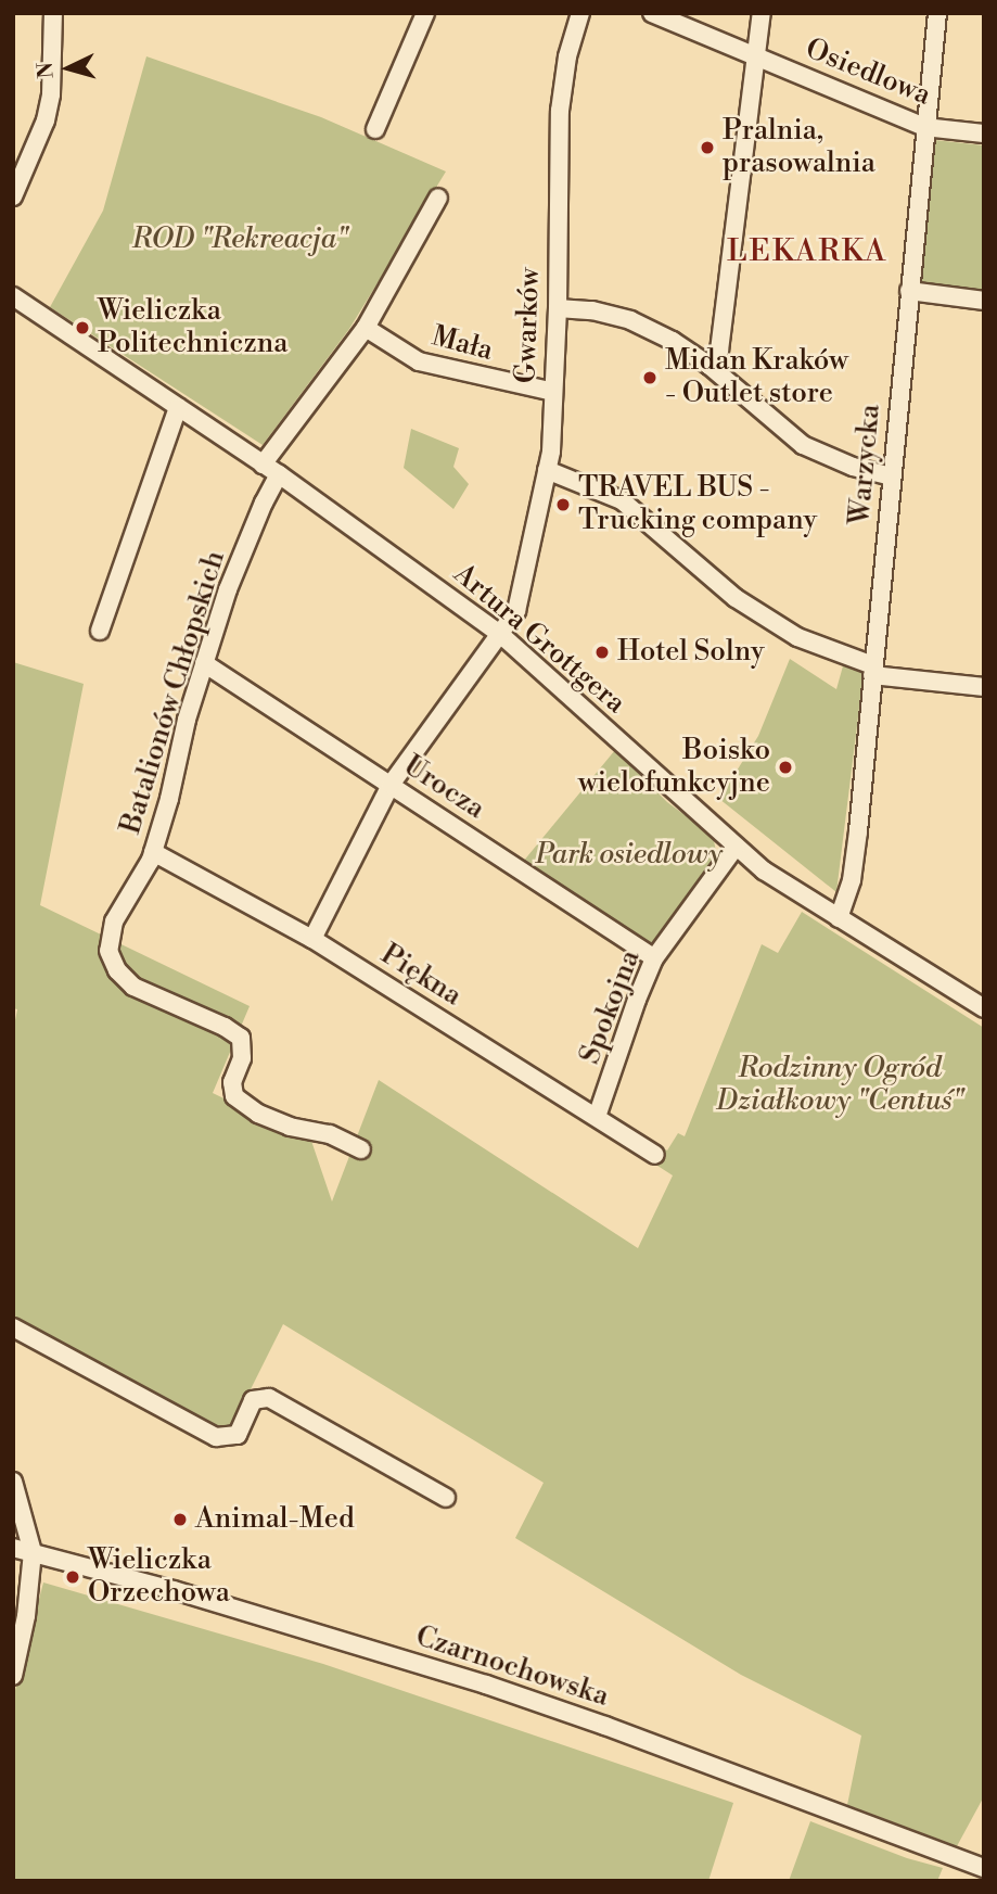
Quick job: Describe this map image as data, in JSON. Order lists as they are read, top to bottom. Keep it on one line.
{"streets":{"street":["Osiedlowa","Gwarków","Mała","Warzycka","Artura Grottgera","Batalionów Chłopskich","Urocza","Piękna","Spokojna","Czarnochowska"]},"crossings":[["Osiedlowa","Warzycka"],["Gwarków","Mała"],["Gwarków","Artura Grottgera"],["Gwarków","Urocza"],["Gwarków","Piękna"],["Warzycka","Artura Grottgera"],["Artura Grottgera","Batalionów Chłopskich"],["Artura Grottgera","Spokojna"],["Batalionów Chłopskich","Urocza"],["Batalionów Chłopskich","Piękna"],["Urocza","Spokojna"],["Piękna","Spokojna"]],"districts":["LEKARKA"],"parks":["ROD \"Rekreacja\"","Park osiedlowy","Rodzinny Ogród Działkowy \"Centuś\""],"places":["Pralnia, prasowalnia","Wieliczka Politechniczna","Midan Kraków - Outlet store","TRAVEL BUS - Trucking company","Hotel Solny","Boisko wielofunkcyjne","Animal-Med","Wieliczka Orzechowa"],"north":"left"}
